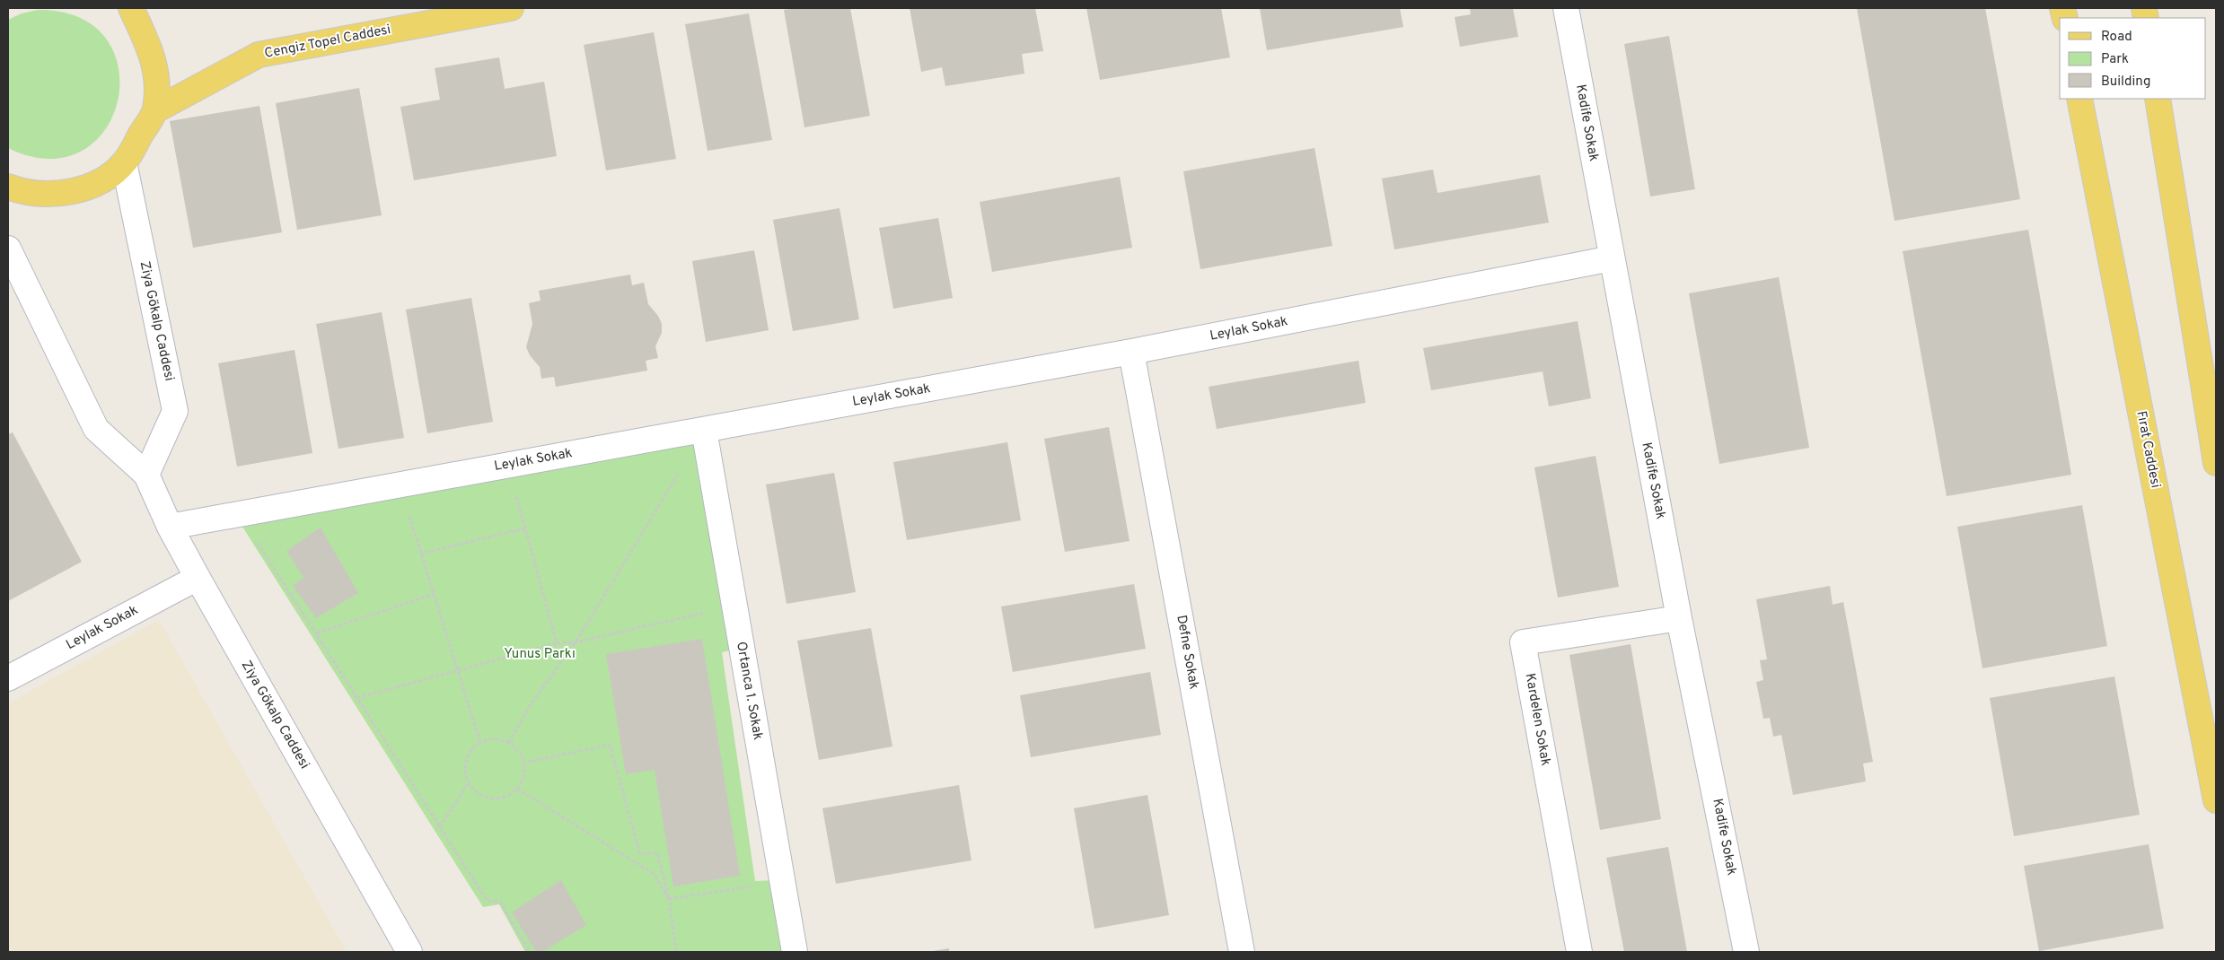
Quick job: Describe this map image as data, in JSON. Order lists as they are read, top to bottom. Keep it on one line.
{"streets":{"main road":["Cengiz Topel Caddesi","Fırat Caddesi"],"street":["Kadife Sokak","Ziya Gökalp Caddesi","Leylak Sokak","Defne Sokak","Ortanca 1. Sokak","Kardelen Sokak"]},"crossings":[["Kadife Sokak","Leylak Sokak"],["Kadife Sokak","Kardelen Sokak"],["Ziya Gökalp Caddesi","Leylak Sokak"],["Leylak Sokak","Defne Sokak"],["Leylak Sokak","Ortanca 1. Sokak"]],"parks":["Yunus Parkı"],"legend":["Road","Park","Building"]}
